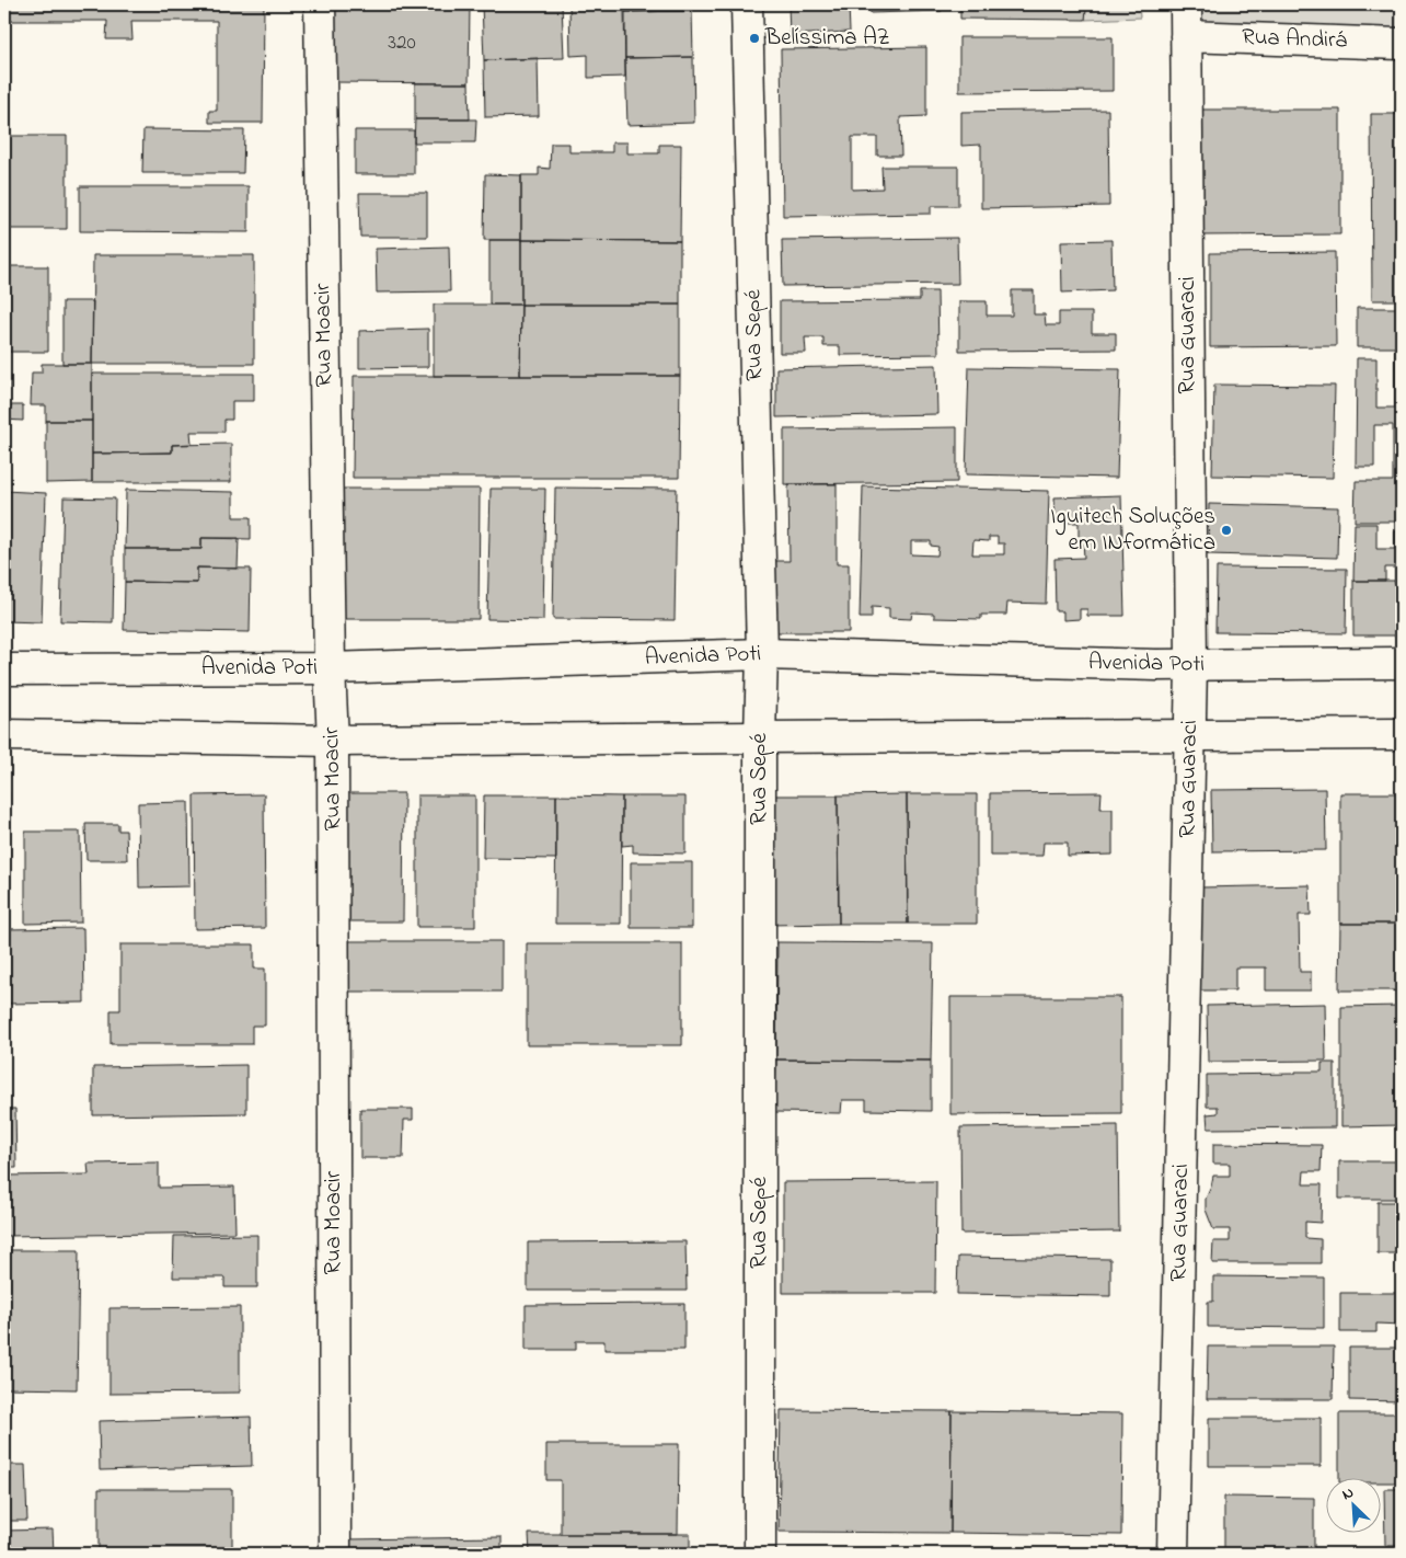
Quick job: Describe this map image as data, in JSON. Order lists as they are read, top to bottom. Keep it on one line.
{"streets":{"street":["Rua Andirá","Rua Moacir","Rua Sepé","Rua Guaraci","Avenida Poti"]},"crossings":[["Rua Andirá","Rua Guaraci"],["Rua Moacir","Avenida Poti"],["Rua Sepé","Avenida Poti"],["Rua Guaraci","Avenida Poti"]],"places":["Belíssima AZ","Iguitech Soluções em INformática"],"house_numbers":["320"],"north":"top left"}
